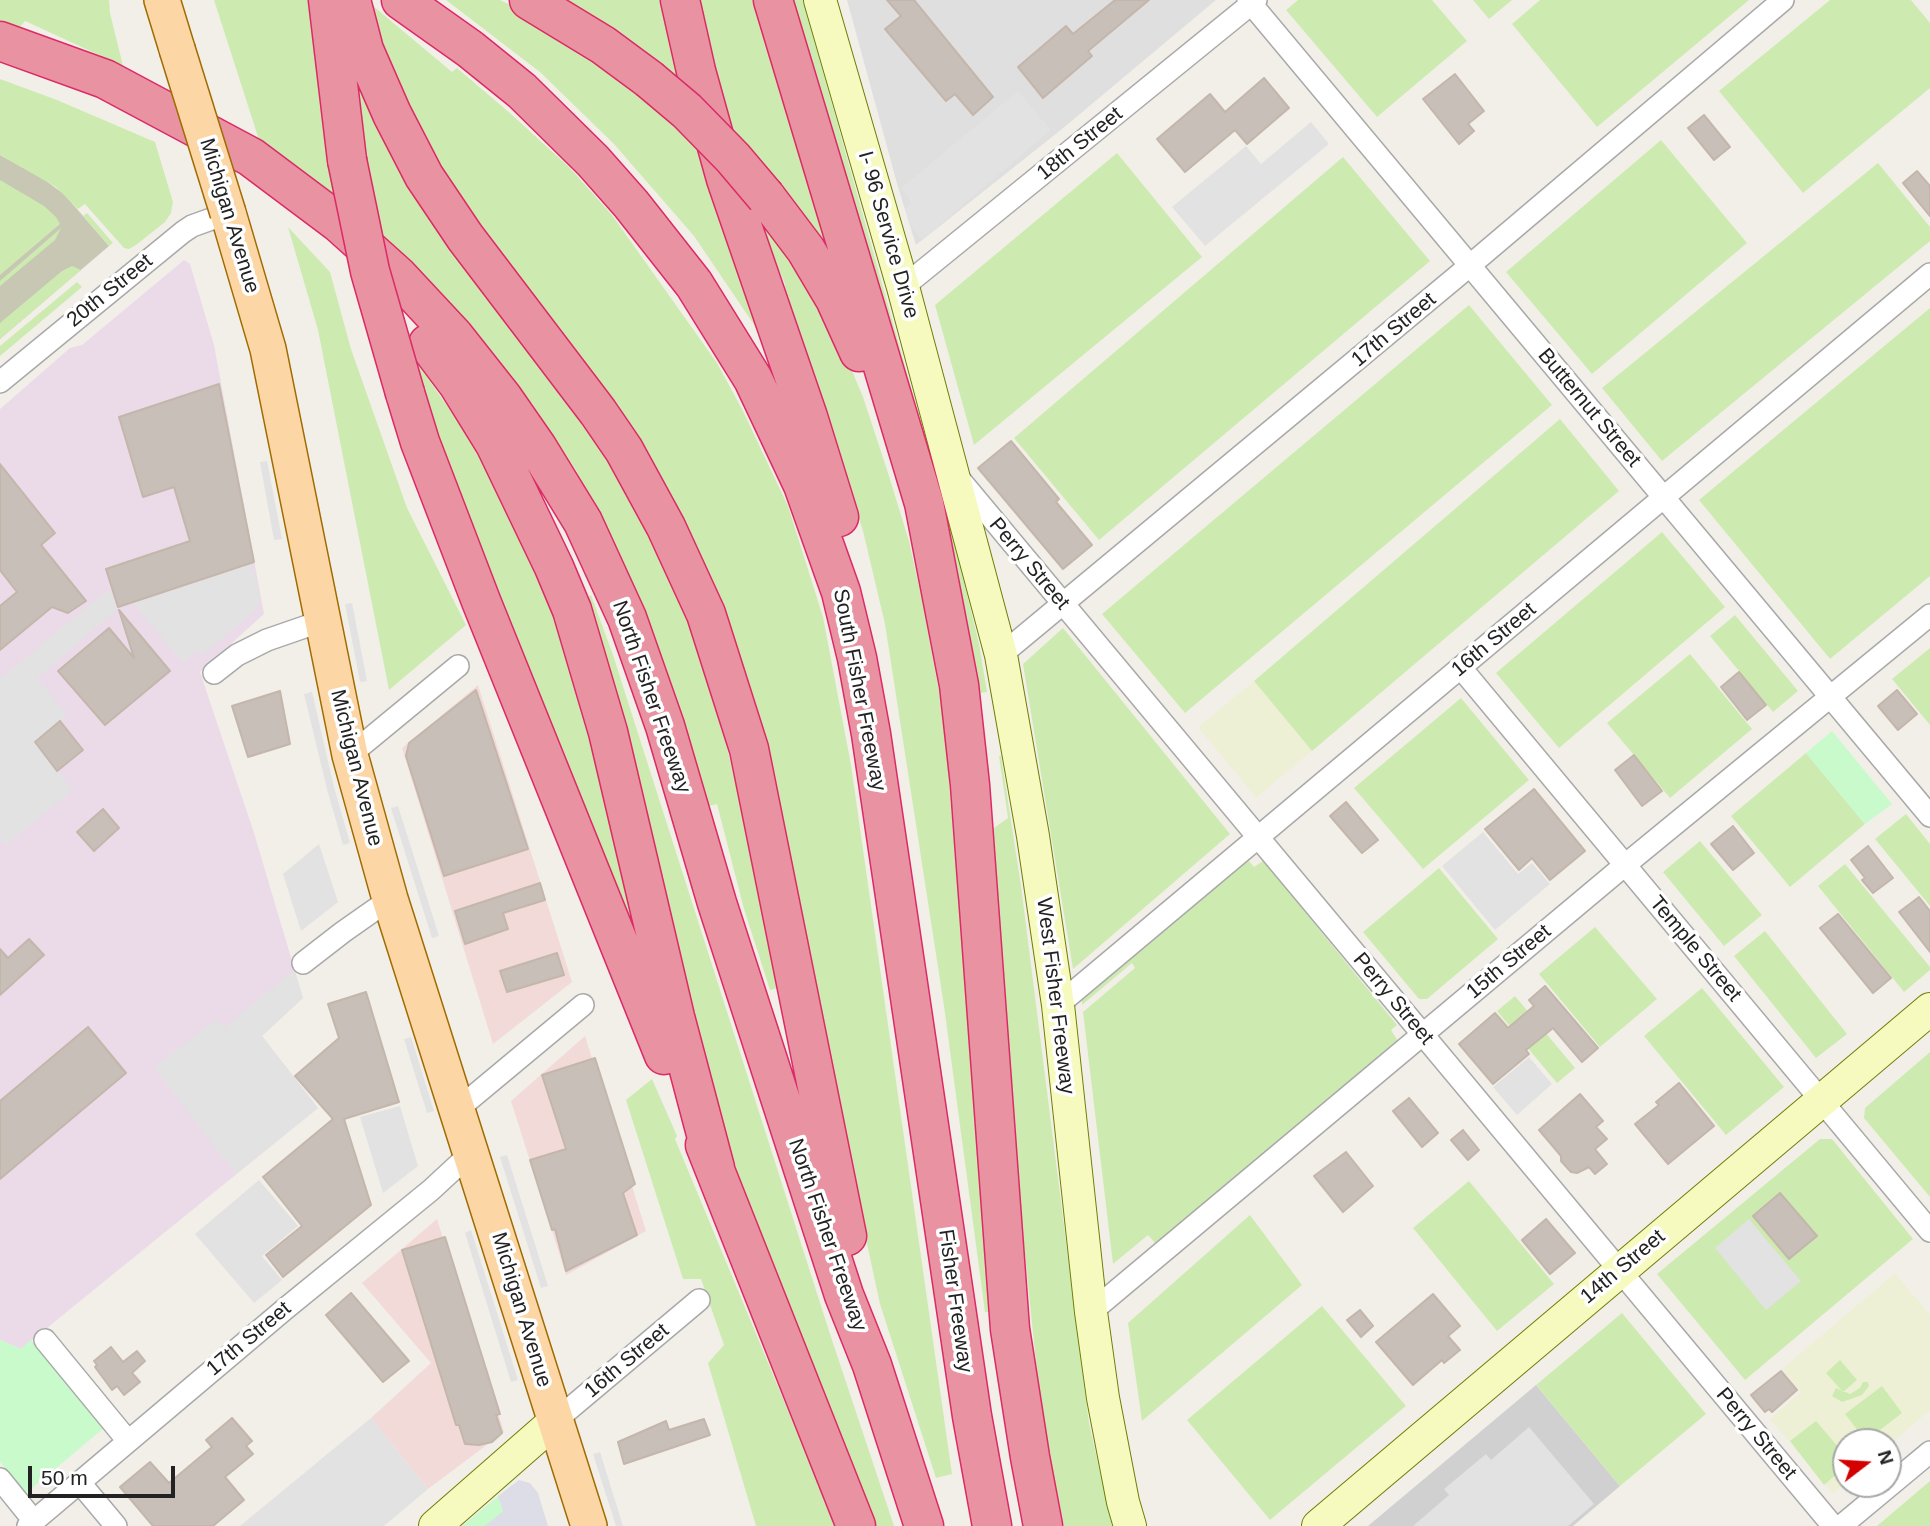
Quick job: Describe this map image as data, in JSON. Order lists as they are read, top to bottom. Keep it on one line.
{"streets":{"highway":["South Fisher Freeway","North Fisher Freeway","Fisher Freeway"],"main road":["Michigan Avenue"],"street":["18th Street","I- 96 Service Drive","20th Street","17th Street","Butternut Street","Perry Street","16th Street","Temple Street","15th Street","West Fisher Freeway","14th Street"]},"crossings":[["18th Street","I- 96 Service Drive"],["18th Street","Butternut Street"],["Michigan Avenue","20th Street"],["Michigan Avenue","17th Street"],["Michigan Avenue","16th Street"],["I- 96 Service Drive","Perry Street"],["I- 96 Service Drive","West Fisher Freeway"],["17th Street","Butternut Street"],["17th Street","Perry Street"],["17th Street","West Fisher Freeway"],["Butternut Street","16th Street"],["Butternut Street","15th Street"],["Perry Street","16th Street"],["Perry Street","15th Street"],["Perry Street","West Fisher Freeway"],["Perry Street","14th Street"],["16th Street","Temple Street"],["16th Street","West Fisher Freeway"],["South Fisher Freeway","Fisher Freeway"],["Temple Street","15th Street"],["Temple Street","14th Street"],["15th Street","West Fisher Freeway"]],"scale_bar":"50 m","north":"right"}
